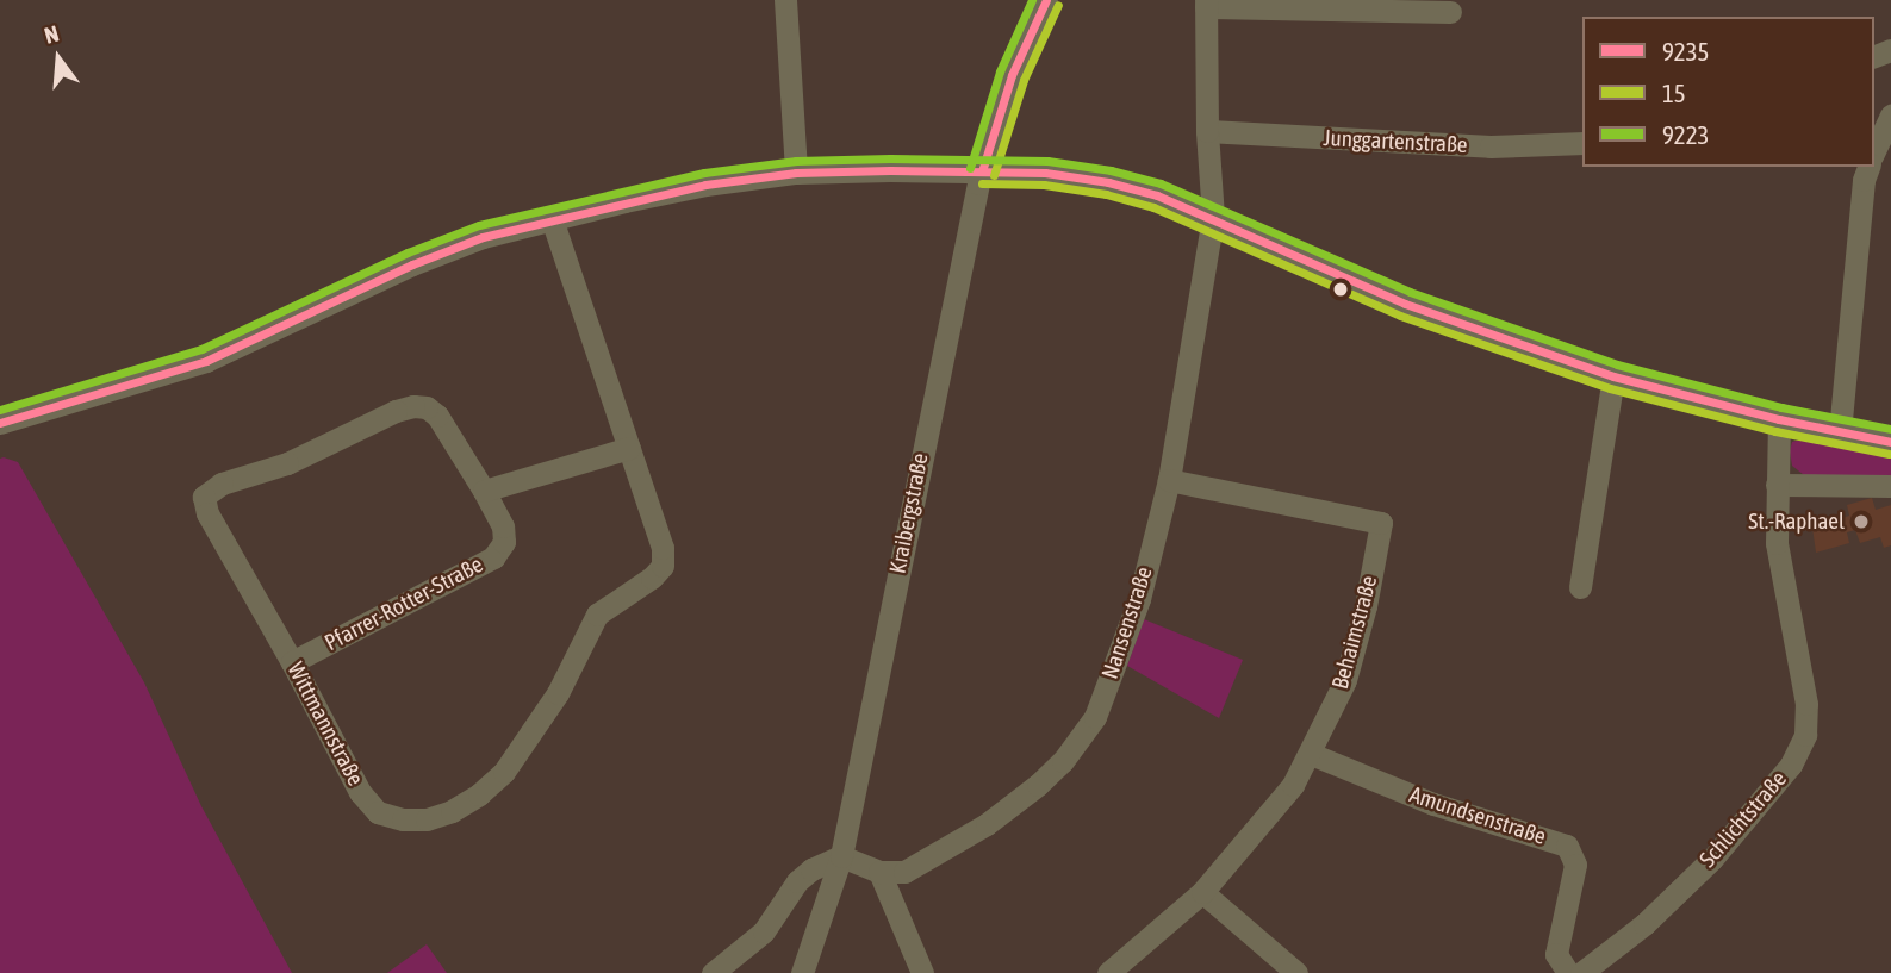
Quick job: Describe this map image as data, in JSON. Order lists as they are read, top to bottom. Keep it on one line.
{"streets":{"street":["Junggartenstraße","Kraibergstraße","Pfarrer-Rotter-Straße","Nansenstraße","Behaimstraße","Wittmannstraße","Amundsenstraße","Schlichtstraße"]},"crossings":[["Junggartenstraße","Nansenstraße"],["Pfarrer-Rotter-Straße","Wittmannstraße"],["Nansenstraße","Behaimstraße"],["Behaimstraße","Amundsenstraße"]],"places":["St.-Raphael"],"lines":["transit line 9235","transit line 9223","transit line 15"],"legend":["9235","15","9223"],"north":"top"}
